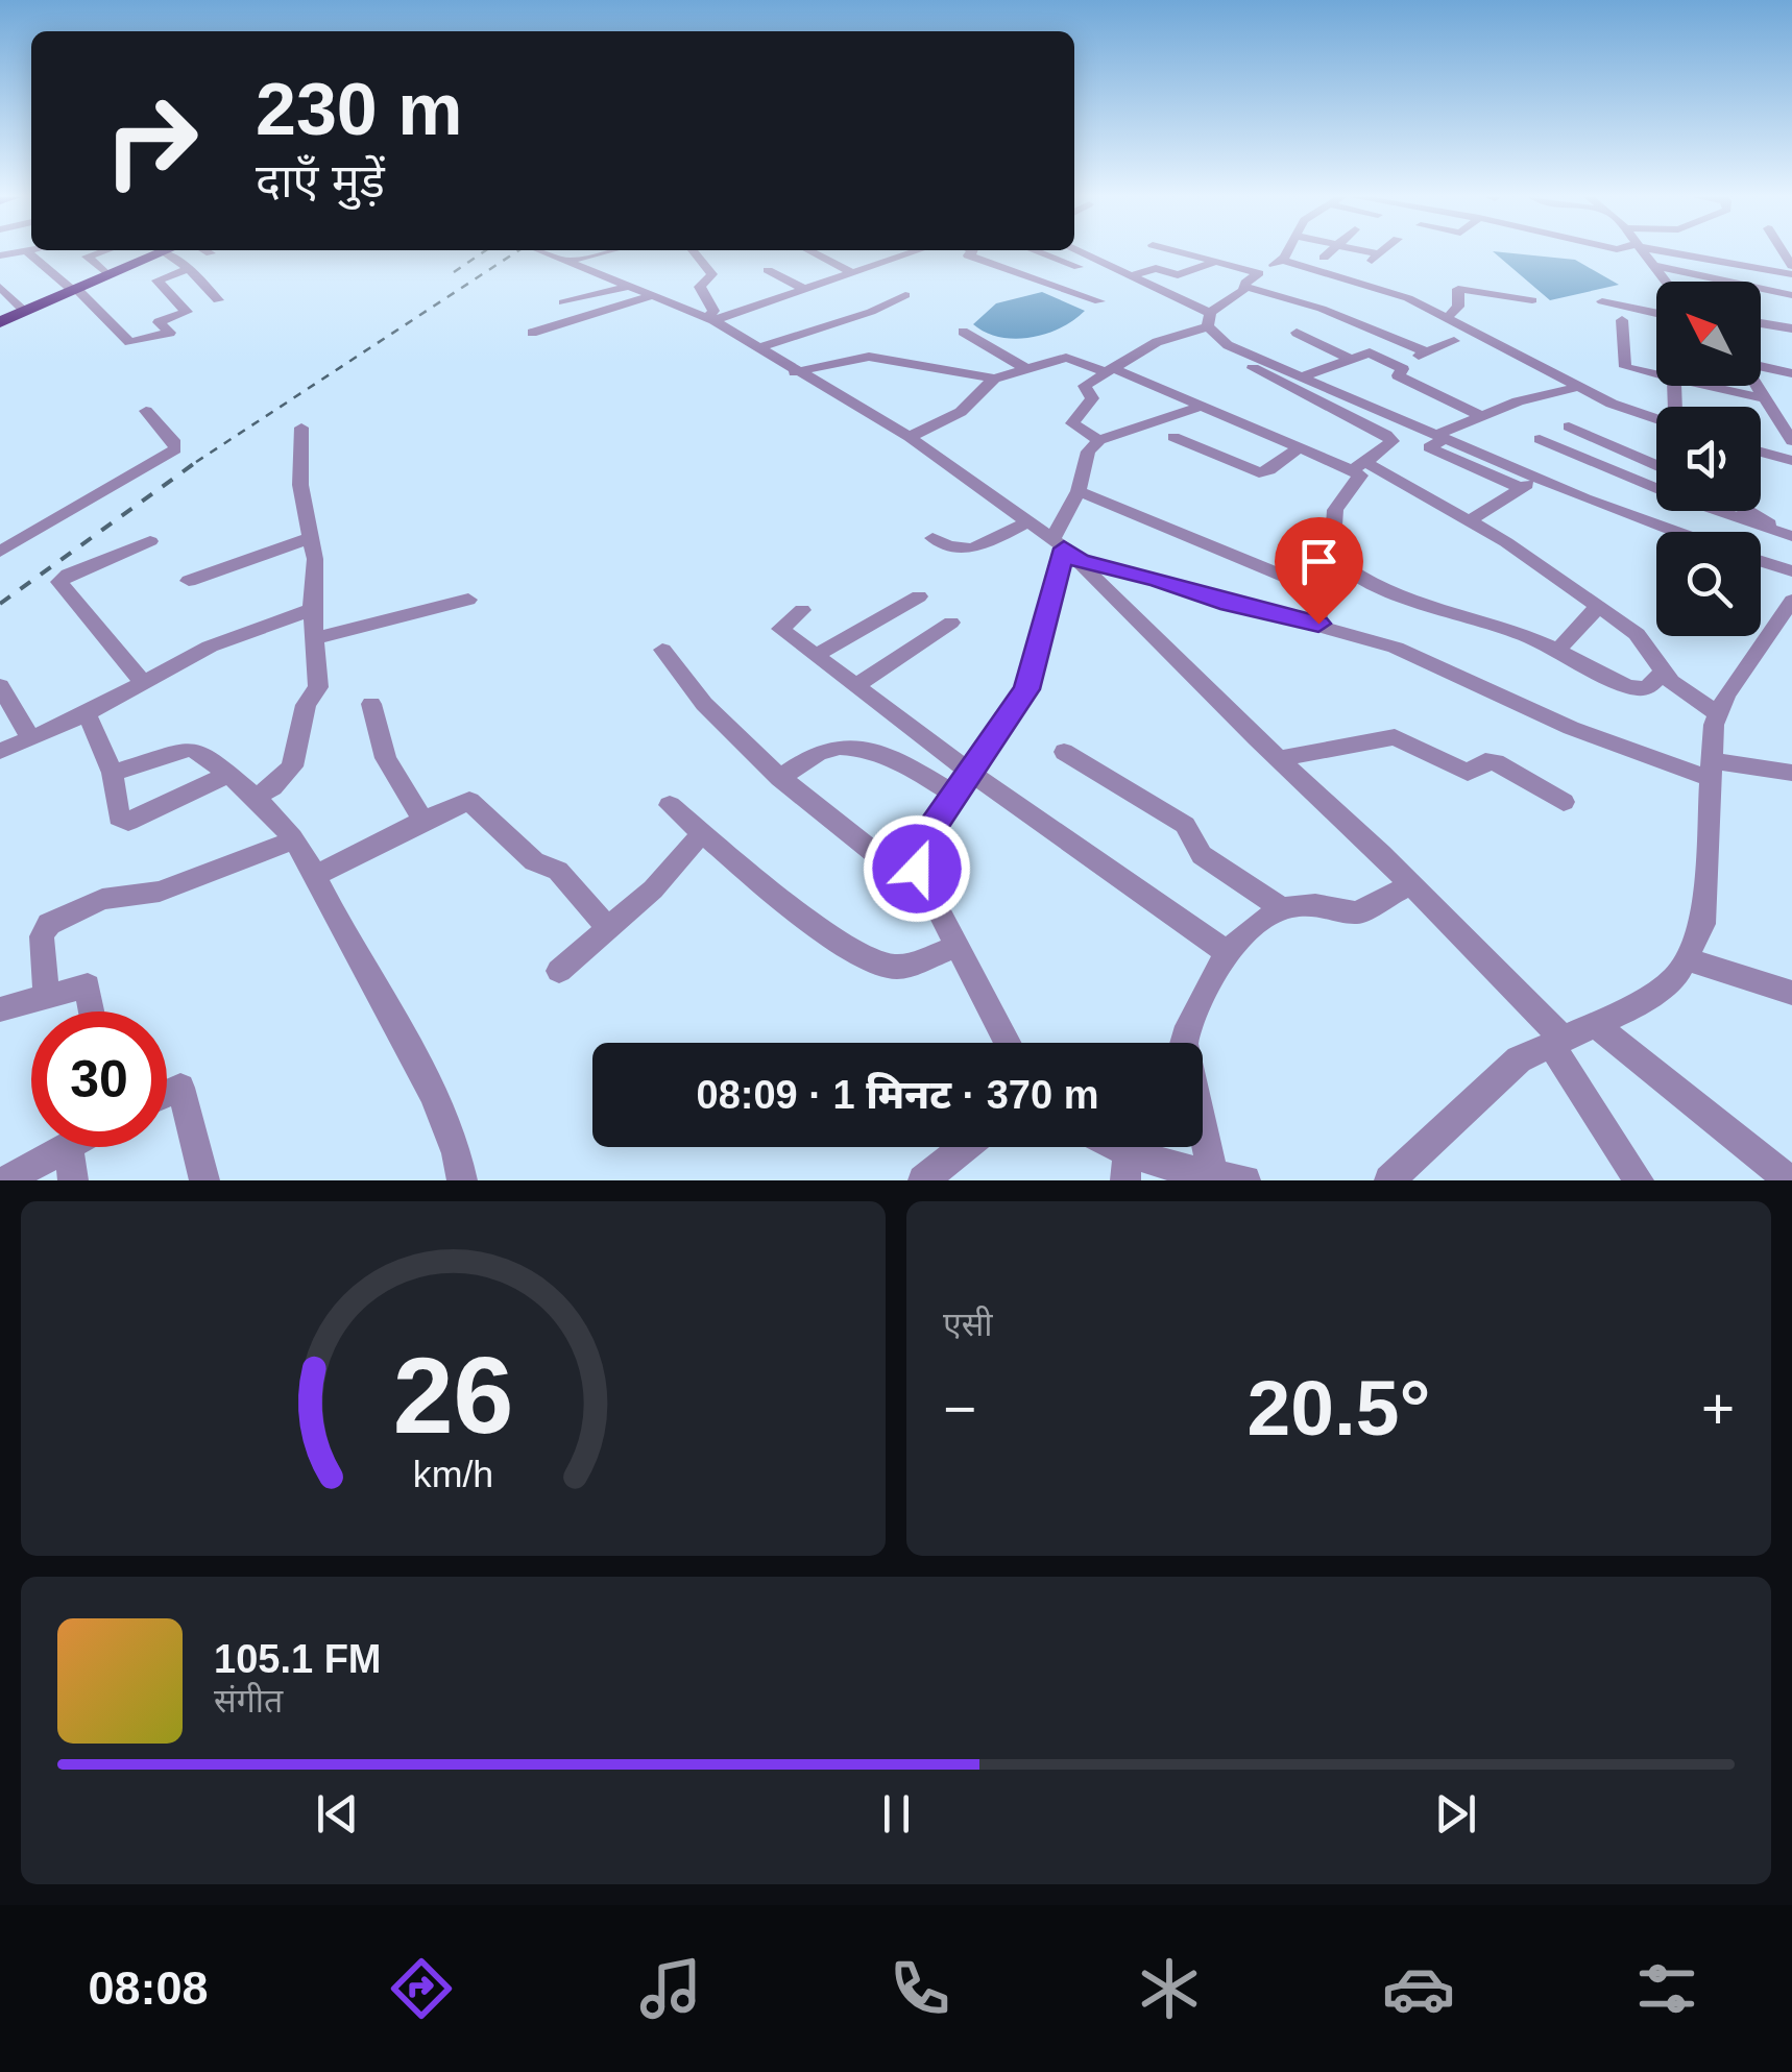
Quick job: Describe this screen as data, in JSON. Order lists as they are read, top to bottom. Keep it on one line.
{"north":"top left","page":{"turn":["230 m","दाएँ मुड़ें"],"limit":"30","trip":"08:09 · 1 मिनट · 370 m","tile":"एसी","heat":["−","20.5°","+"],"song":["105.1 FM","संगीत"],"tabs":"08:08","gauge":["26","km/h"]}}
